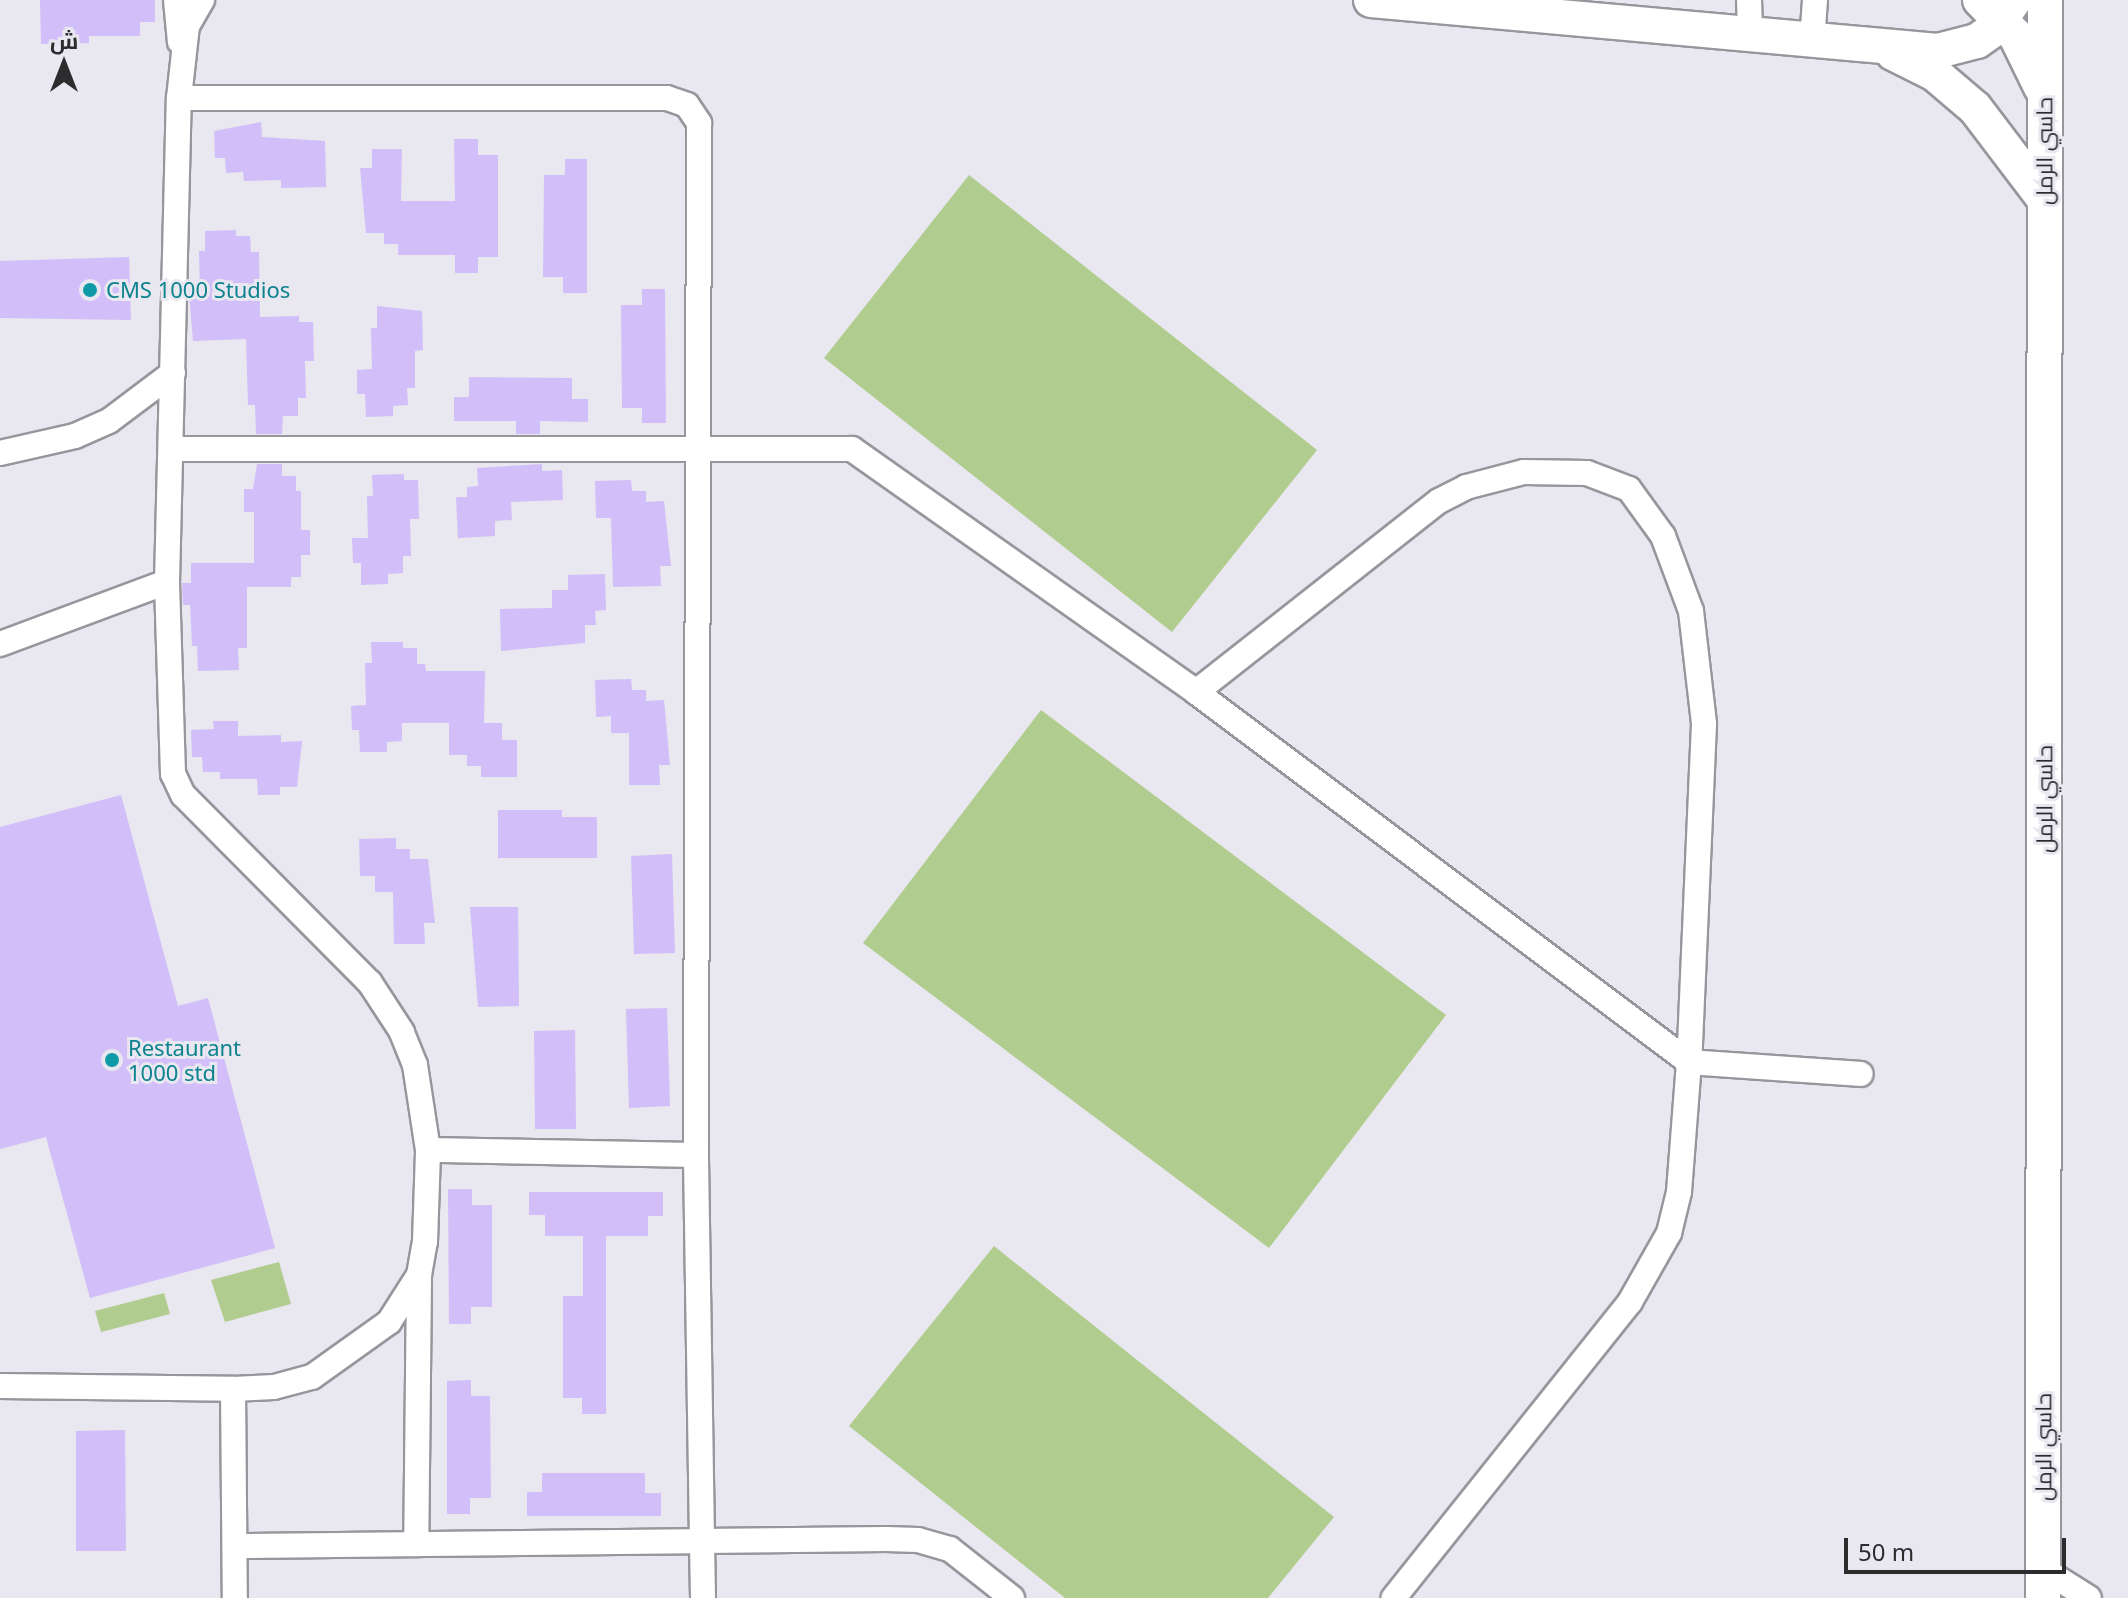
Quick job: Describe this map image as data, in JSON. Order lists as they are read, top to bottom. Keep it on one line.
{"streets":{"main road":["حاسي الرمل"]},"places":["CMS 1000 Studios","Restaurant 1000 std"],"scale_bar":"50 m","north":"top"}
